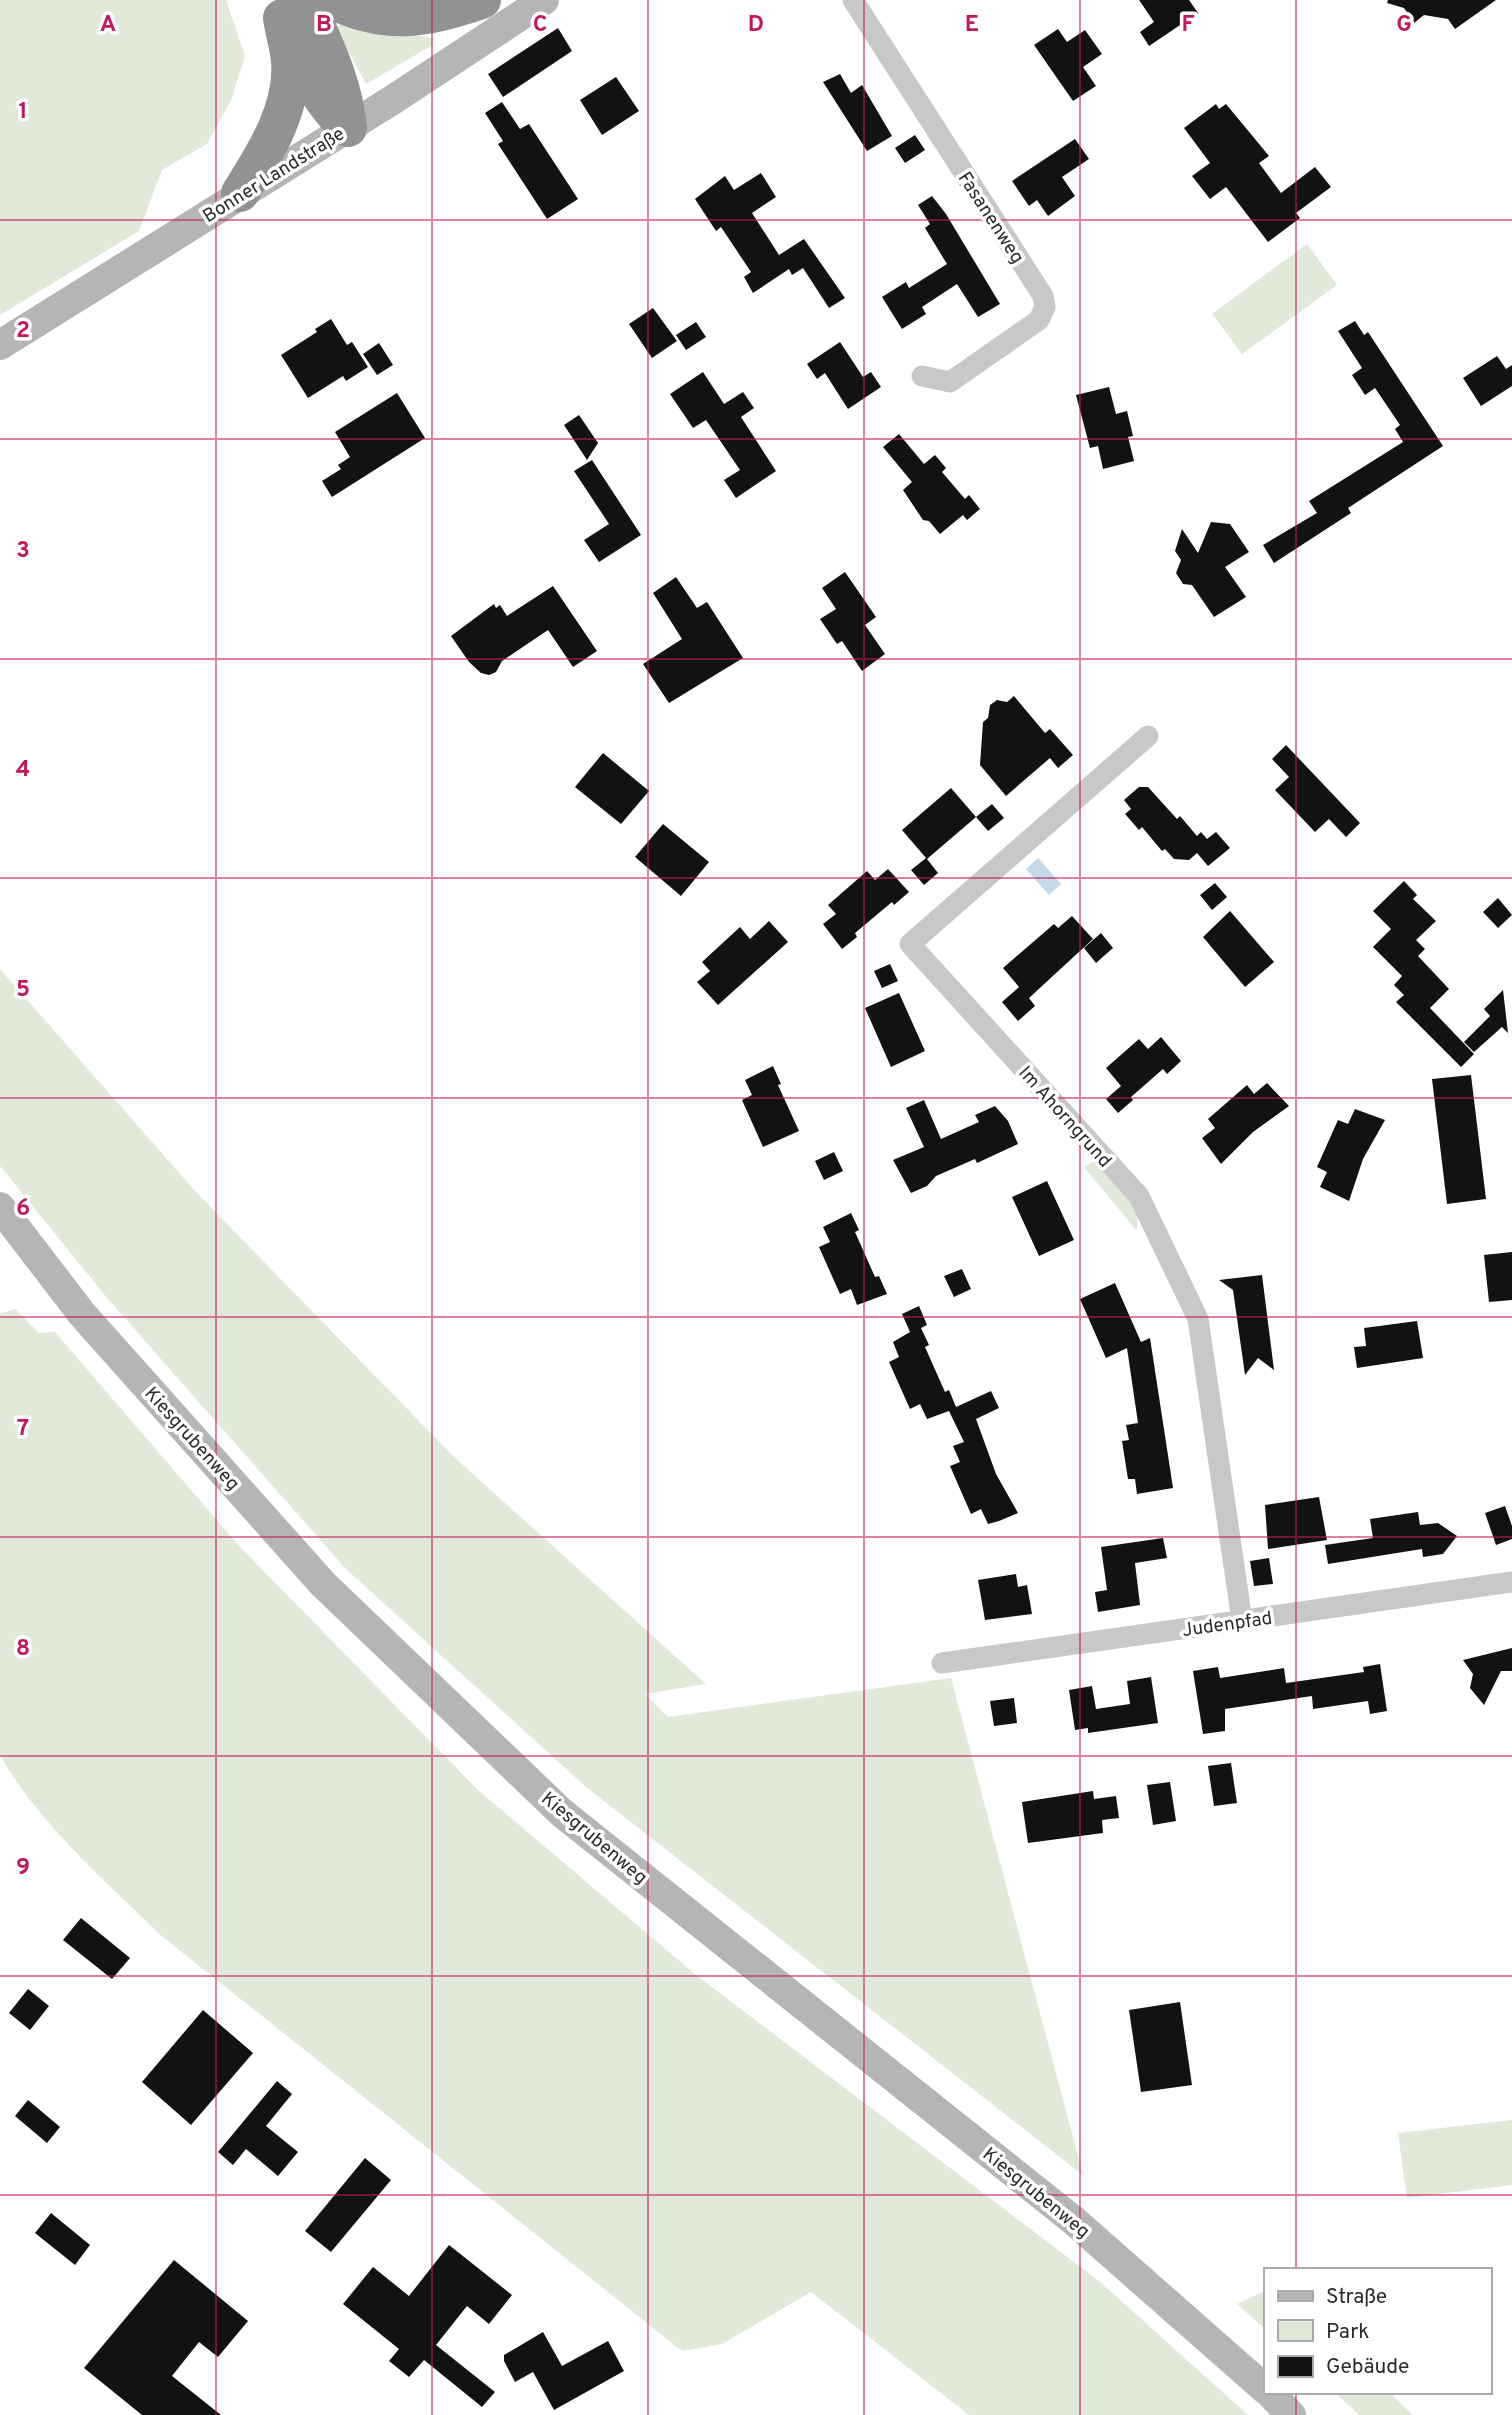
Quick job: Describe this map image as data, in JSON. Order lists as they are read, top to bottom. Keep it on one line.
{"streets":{"main road":["Bonner Landstraße","Kiesgrubenweg"],"street":["Fasanenweg","Im Ahorngrund","Judenpfad"]},"crossings":[["Im Ahorngrund","Judenpfad"]],"legend":["Straße","Park","Gebäude"],"grid":{"columns":["A","B","C","D","E","F","G"],"rows":["1","2","3","4","5","6","7","8","9"]}}
